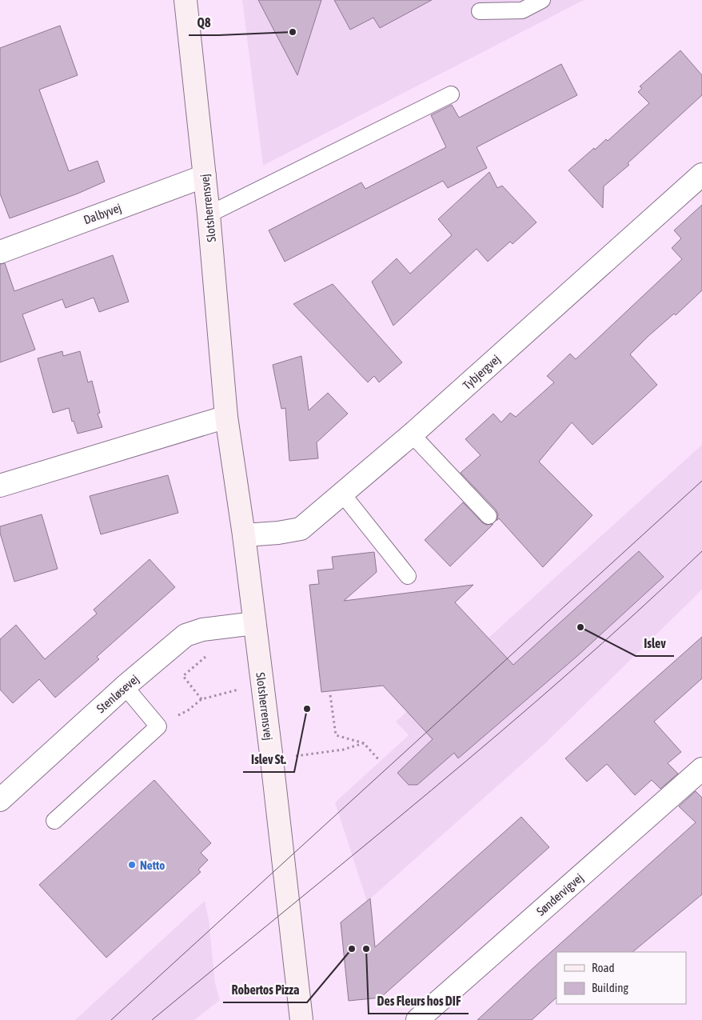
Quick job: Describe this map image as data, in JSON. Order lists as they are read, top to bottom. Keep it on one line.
{"streets":{"street":["Slotsherrensvej","Dalbyvej","Tybjergvej","Stenløsevej","Søndervigvej"]},"crossings":[["Slotsherrensvej","Dalbyvej"],["Slotsherrensvej","Tybjergvej"],["Slotsherrensvej","Stenløsevej"]],"places":["Q8","Islev","Islev St.","Netto","Robertos Pizza","Des Fleurs hos DIF"],"legend":["Road","Building"]}
